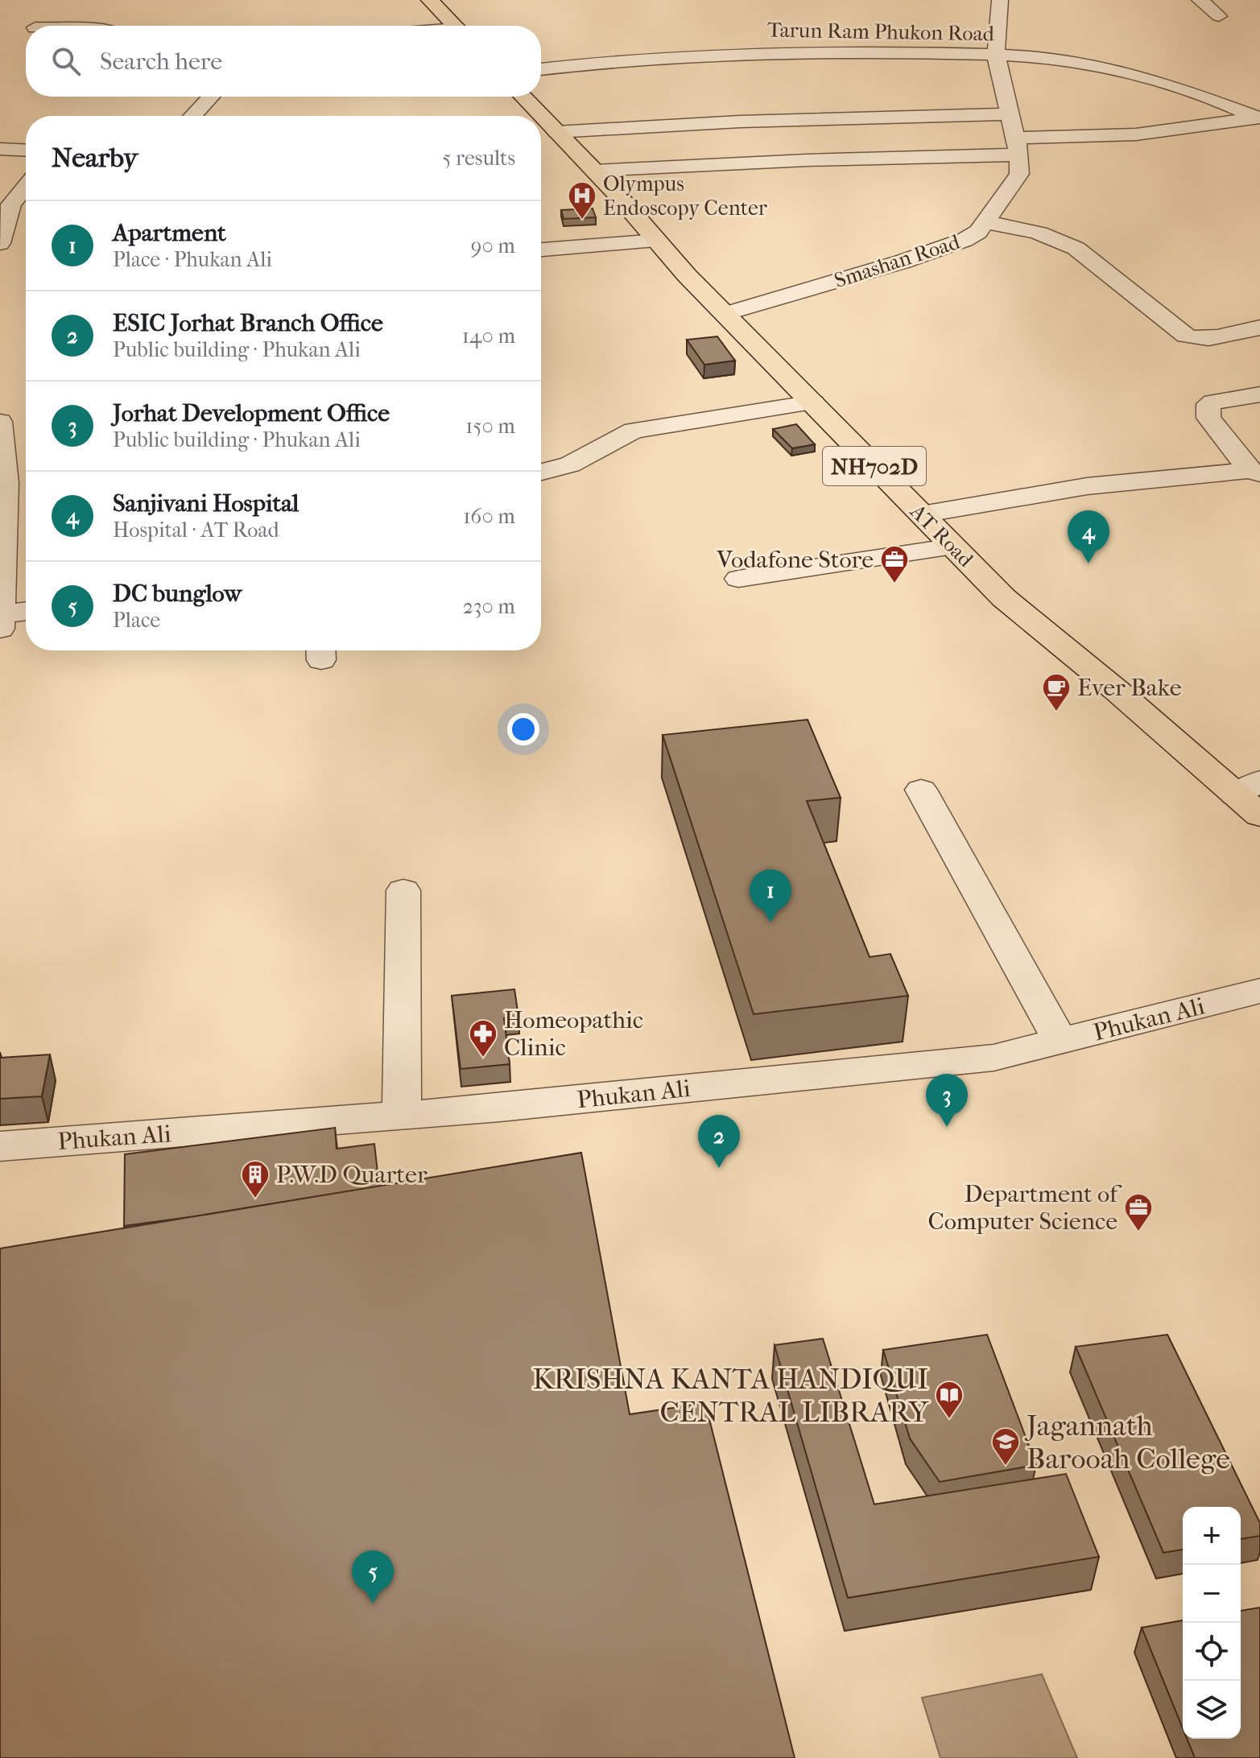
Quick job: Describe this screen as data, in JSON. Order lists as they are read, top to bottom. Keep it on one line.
{"streets":{"highway":["NH702D","AT Road"],"street":["Tarun Ram Phukon Road","Smashan Road","Phukan Ali"]},"crossings":[["Tarun Ram Phukon Road","Smashan Road"],["Smashan Road","AT Road"]],"places":{"hospital":["Olympus Endoscopy Center"],"office":["Vodafone Store","Department of Computer Science"],"cafe":["Ever Bake"],"pharmacy":["Homeopathic Clinic"],"building":["P.W.D Quarter"],"library":["KRISHNA KANTA HANDIQUI CENTRAL LIBRARY"],"school or university":["Jagannath Barooah College"]},"page":{"search":"Search here","heading":["Nearby","5 results"],"list":[{"mark":"1","name":"Apartment","note":"Place · Phukan Ali","value":"90 m"},{"mark":"2","name":"ESIC Jorhat Branch Office","note":"Public building · Phukan Ali","value":"140 m"},{"mark":"3","name":"Jorhat Development Office","note":"Public building · Phukan Ali","value":"150 m"},{"mark":"4","name":"Sanjivani Hospital","note":"Hospital · AT Road","value":"160 m"},{"mark":"5","name":"DC bunglow","note":"Place","value":"230 m"}],"pins":["4","1","3","2","5"],"map_buttons":["+","−"]}}
